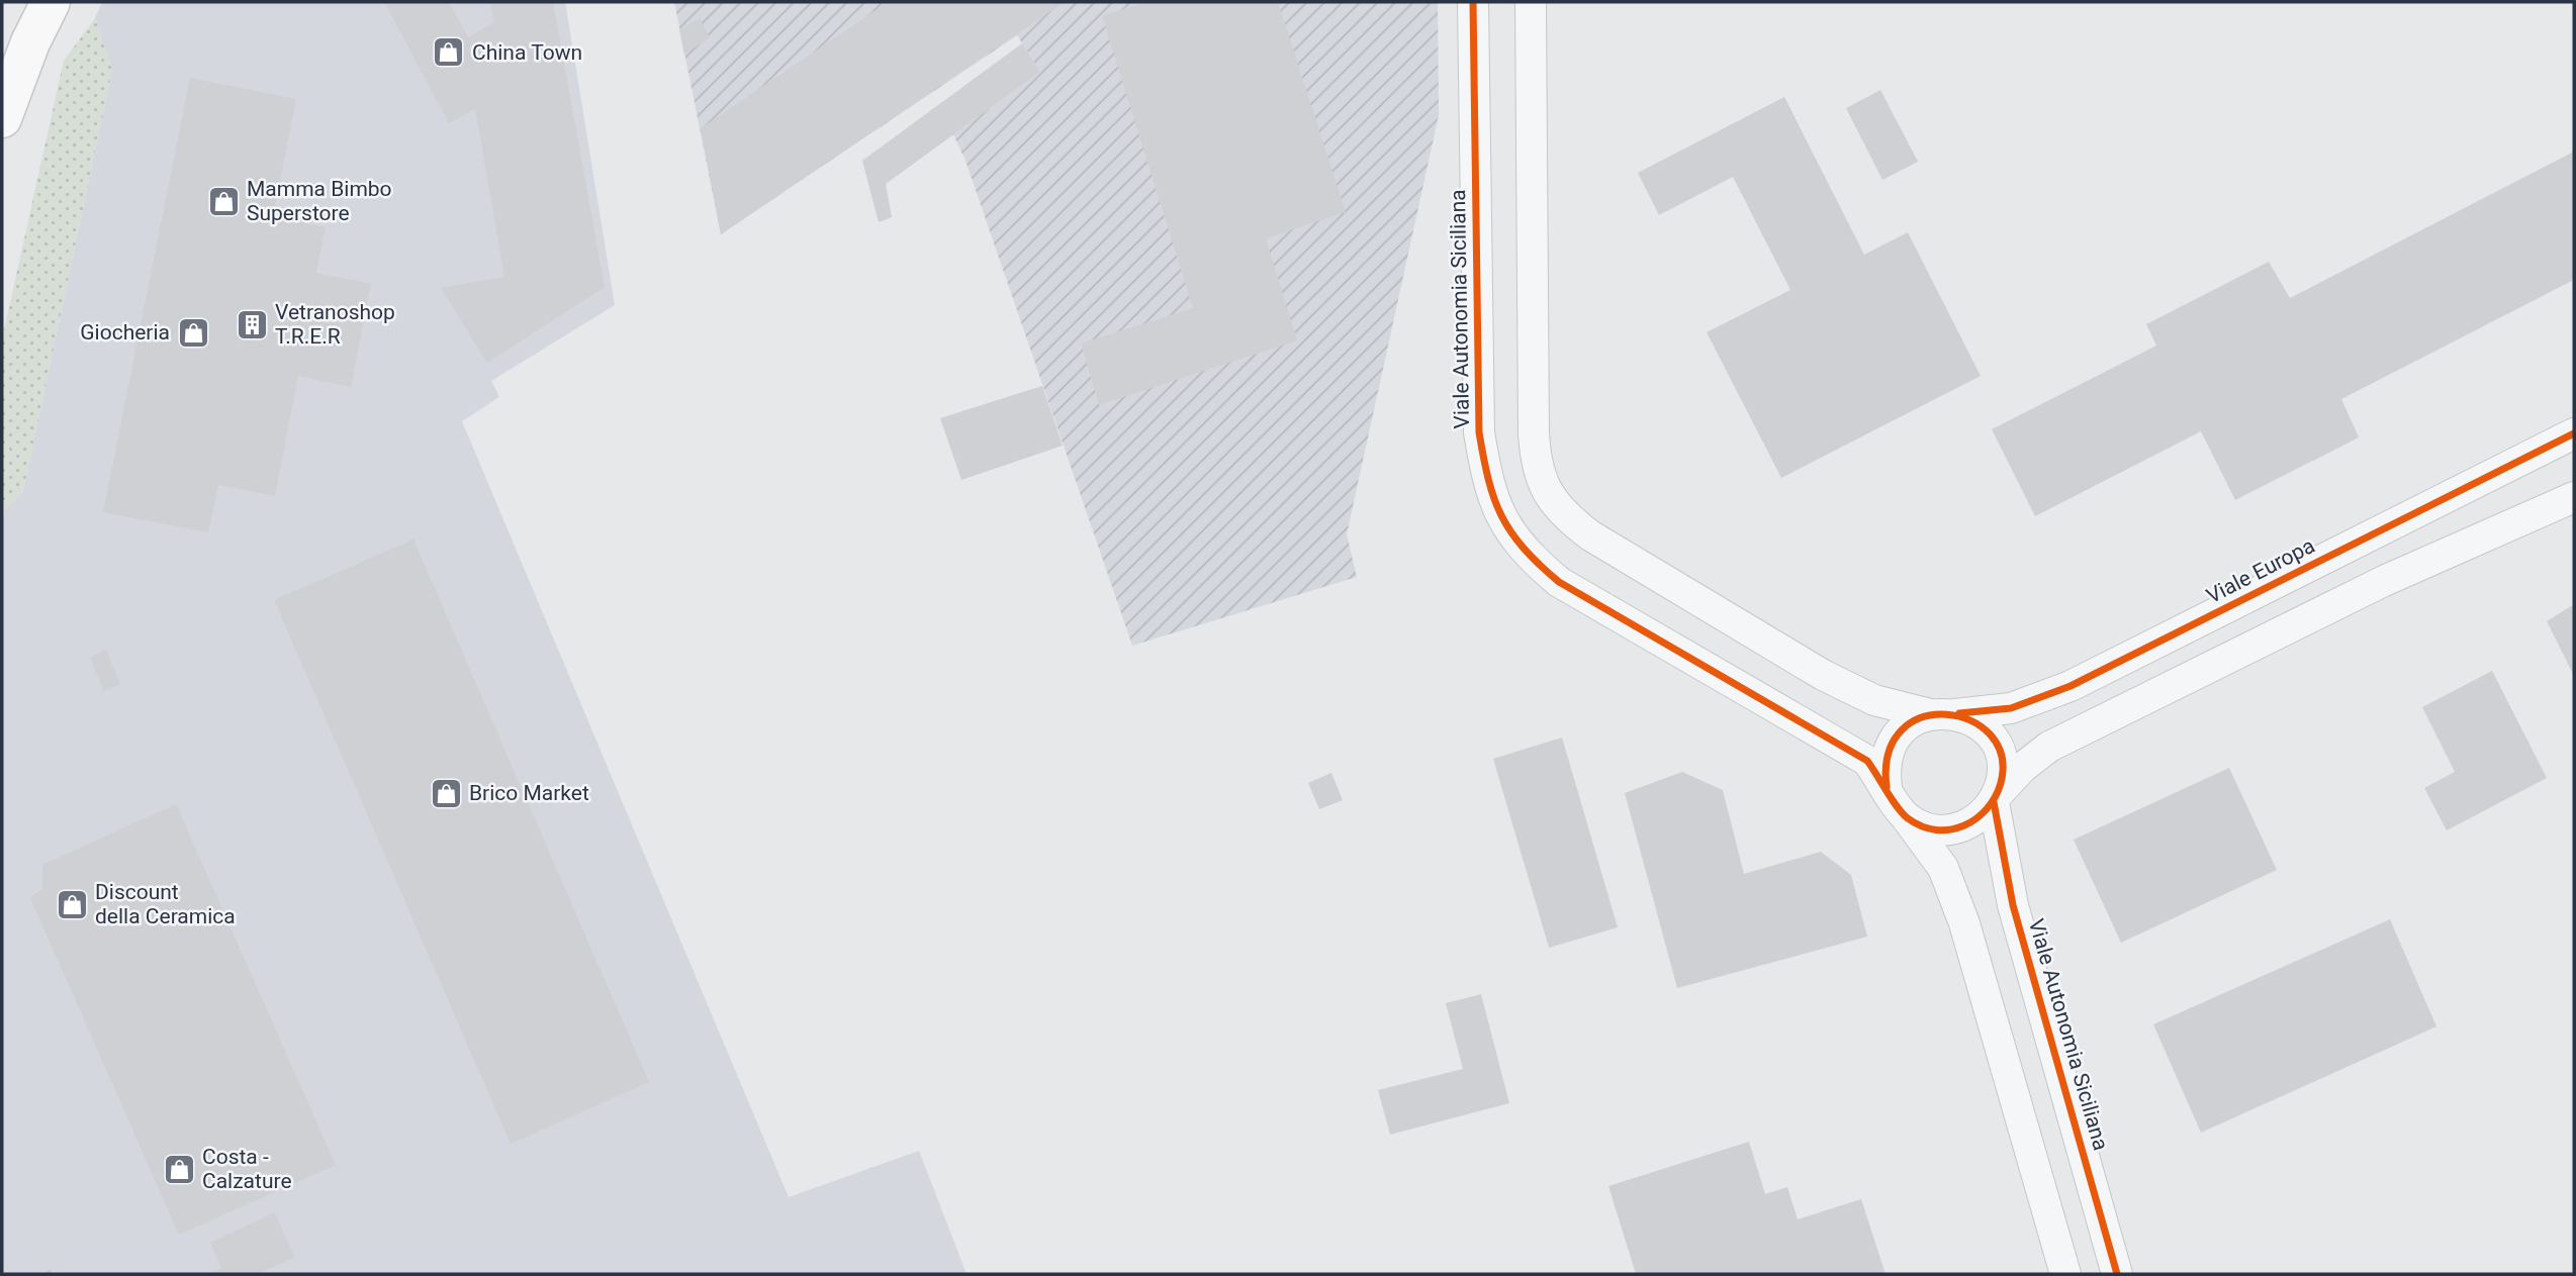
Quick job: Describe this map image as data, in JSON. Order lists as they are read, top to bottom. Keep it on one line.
{"streets":{"street":["Viale Autonomia Siciliana","Viale Europa"]},"crossings":[["Viale Autonomia Siciliana","Viale Europa"]],"places":{"shop":["China Town","Mamma Bimbo Superstore","Giocheria","Brico Market","Discount della Ceramica","Costa - Calzature"],"building":["Vetranoshop T.R.E.R"]}}
